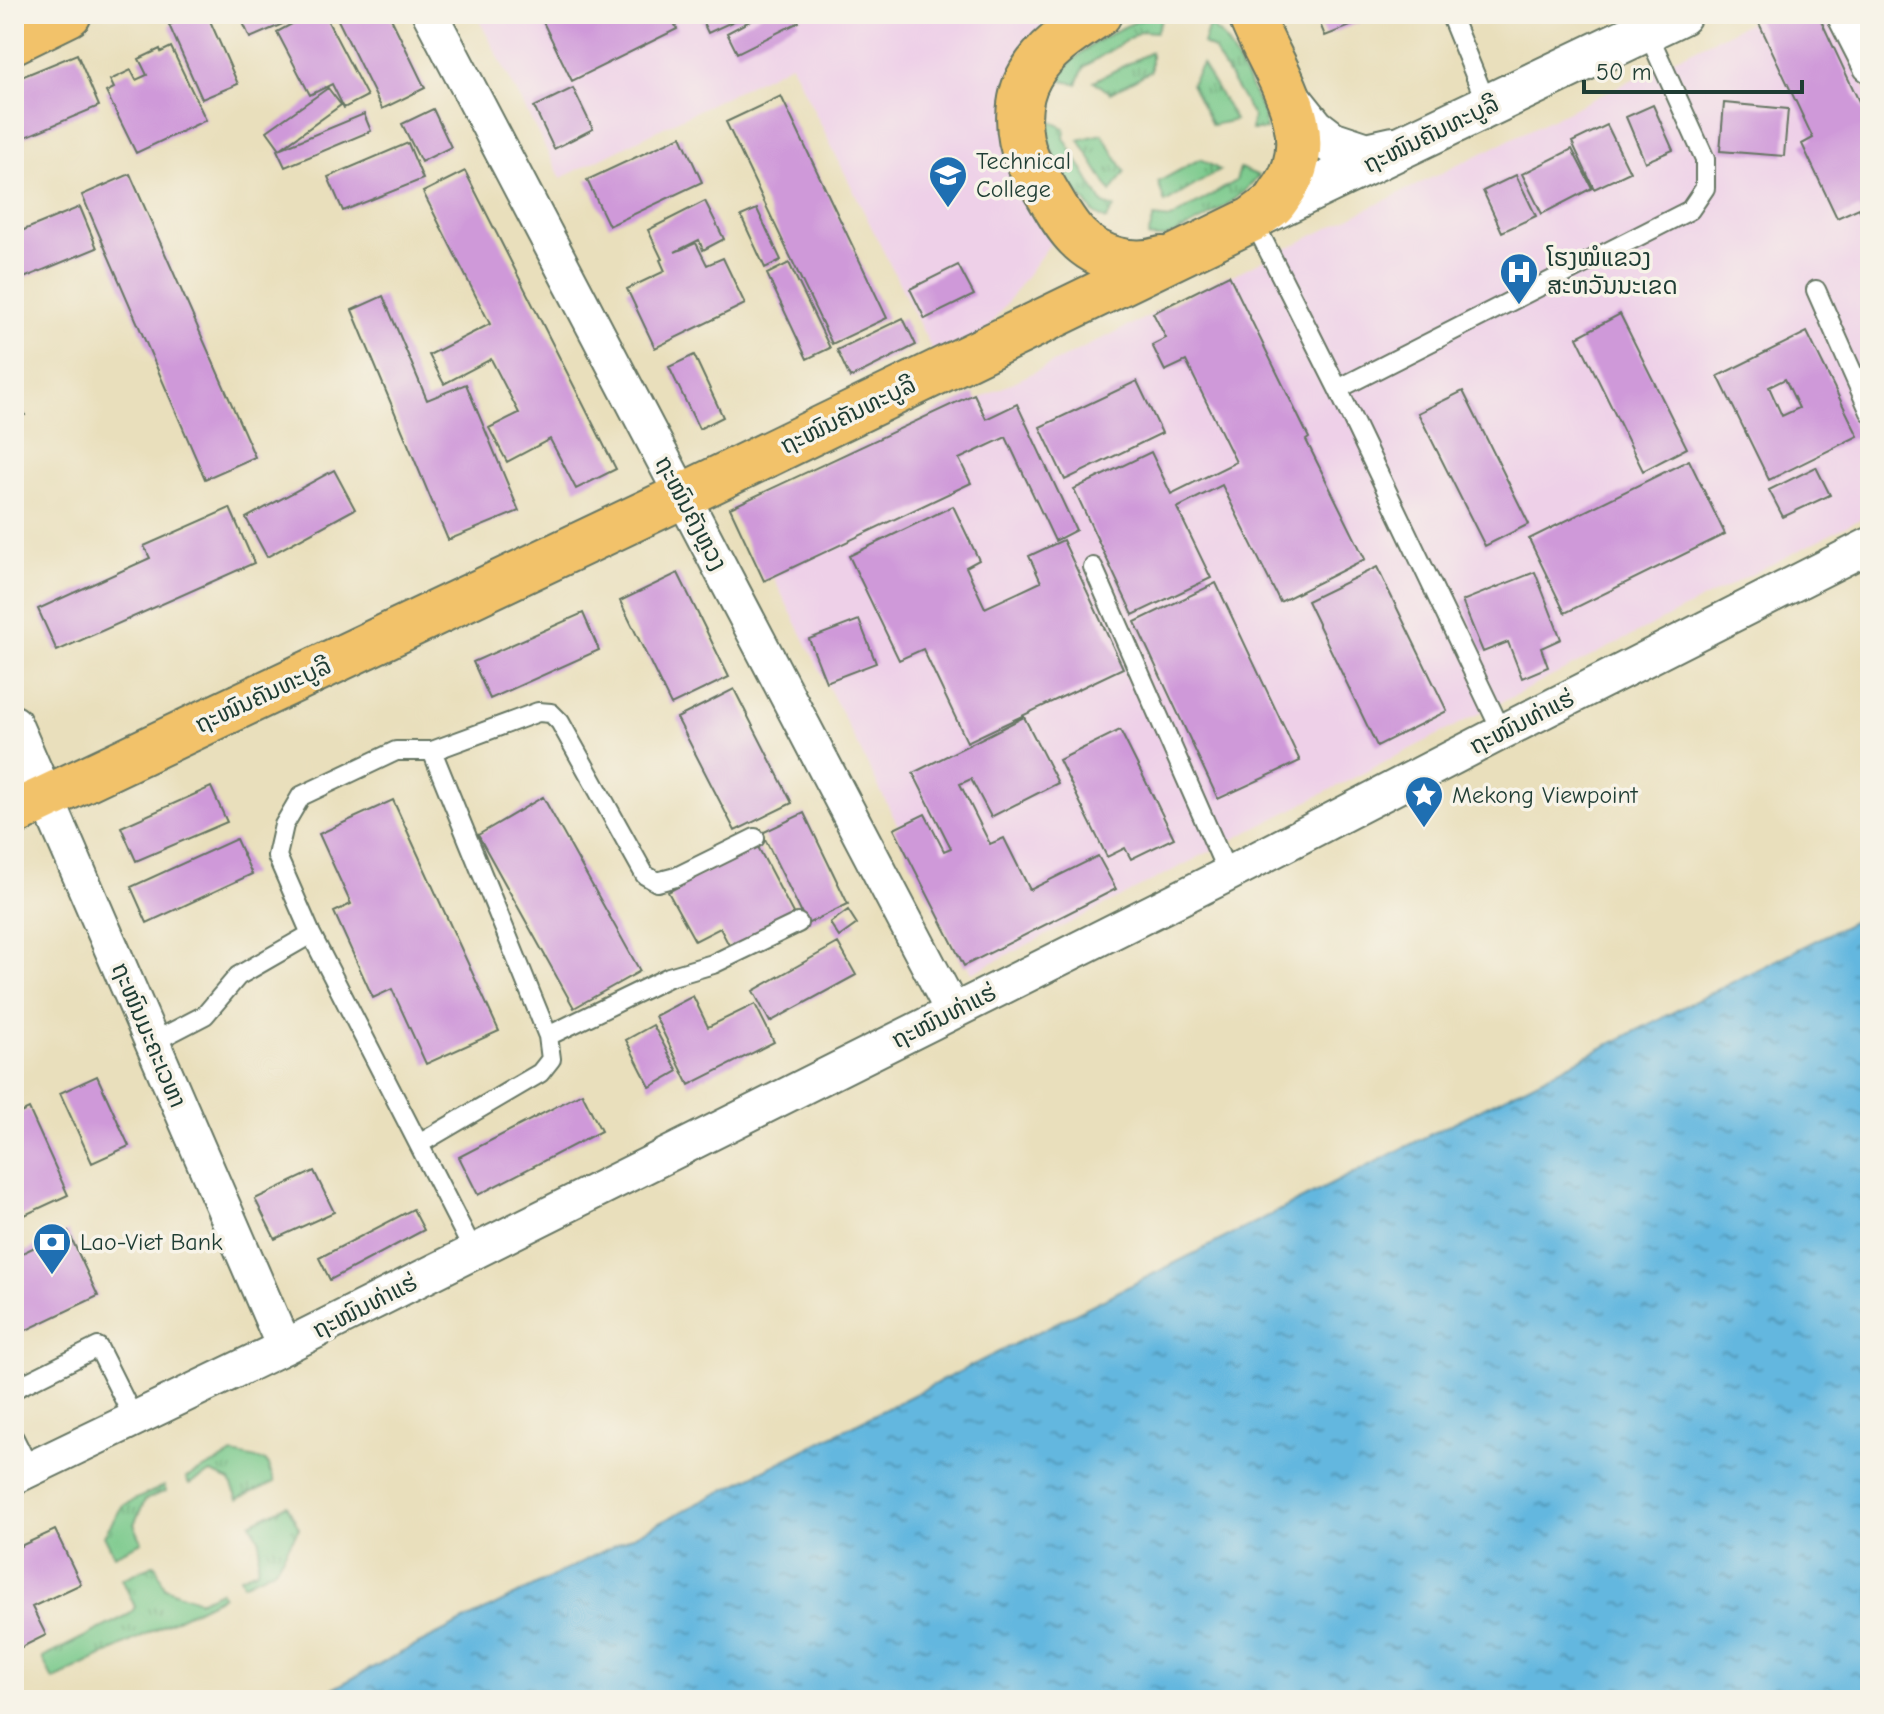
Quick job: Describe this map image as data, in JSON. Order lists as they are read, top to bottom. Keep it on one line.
{"streets":{"main road":["ຖະໜົນຄັນທະບູລີ"],"street":["ຖະໜົນຄັງຫຼວງ","ຖະໜົນທ່າແຮ່","ຖະໜົນມະຄະເວຫາ"]},"crossings":[["ຖະໜົນຄັນທະບູລີ","ຖະໜົນຄັງຫຼວງ"],["ຖະໜົນຄັນທະບູລີ","ຖະໜົນມະຄະເວຫາ"],["ຖະໜົນຄັງຫຼວງ","ຖະໜົນທ່າແຮ່"],["ຖະໜົນທ່າແຮ່","ຖະໜົນມະຄະເວຫາ"]],"places":{"school or university":["Technical College"],"hospital":["ໂຮງໝໍແຂວງ ສະຫວັນນະເຂດ"],"place":["Mekong Viewpoint"],"bank":["Lao-Viet Bank"]},"scale_bar":"50 m"}
